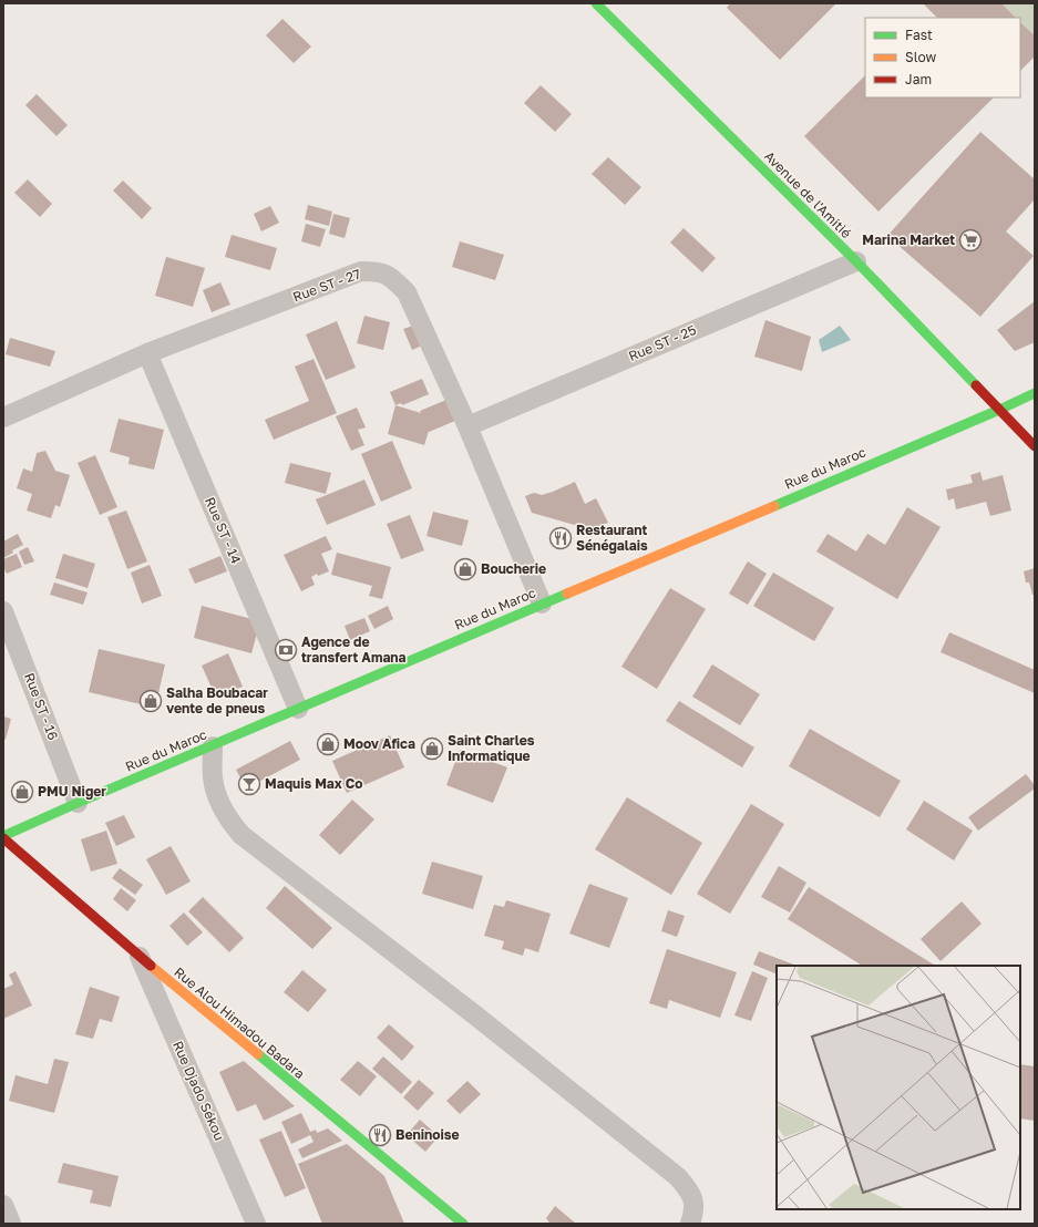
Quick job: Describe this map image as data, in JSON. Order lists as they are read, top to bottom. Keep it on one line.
{"streets":{"street":["Avenue de l'Amitié","Rue ST - 27","Rue ST - 25","Rue du Maroc","Rue ST - 14","Rue ST - 16","Rue Alou Himadou Badara","Rue Djado Sékou"]},"crossings":[["Avenue de l'Amitié","Rue ST - 25"],["Avenue de l'Amitié","Rue du Maroc"],["Rue ST - 27","Rue ST - 25"],["Rue ST - 27","Rue du Maroc"],["Rue ST - 27","Rue ST - 14"],["Rue du Maroc","Rue ST - 14"],["Rue du Maroc","Rue ST - 16"],["Rue du Maroc","Rue Alou Himadou Badara"],["Rue Alou Himadou Badara","Rue Djado Sékou"]],"places":{"supermarket":["Marina Market"],"restaurant":["Restaurant Sénégalais","Beninoise"],"shop":["Boucherie","Salha Boubacar vente de pneus","Moov Afica","Saint Charles Informatique","PMU Niger"],"bank":["Agence de transfert Amana"],"bar":["Maquis Max Co"]},"legend":["Fast","Slow","Jam"]}
